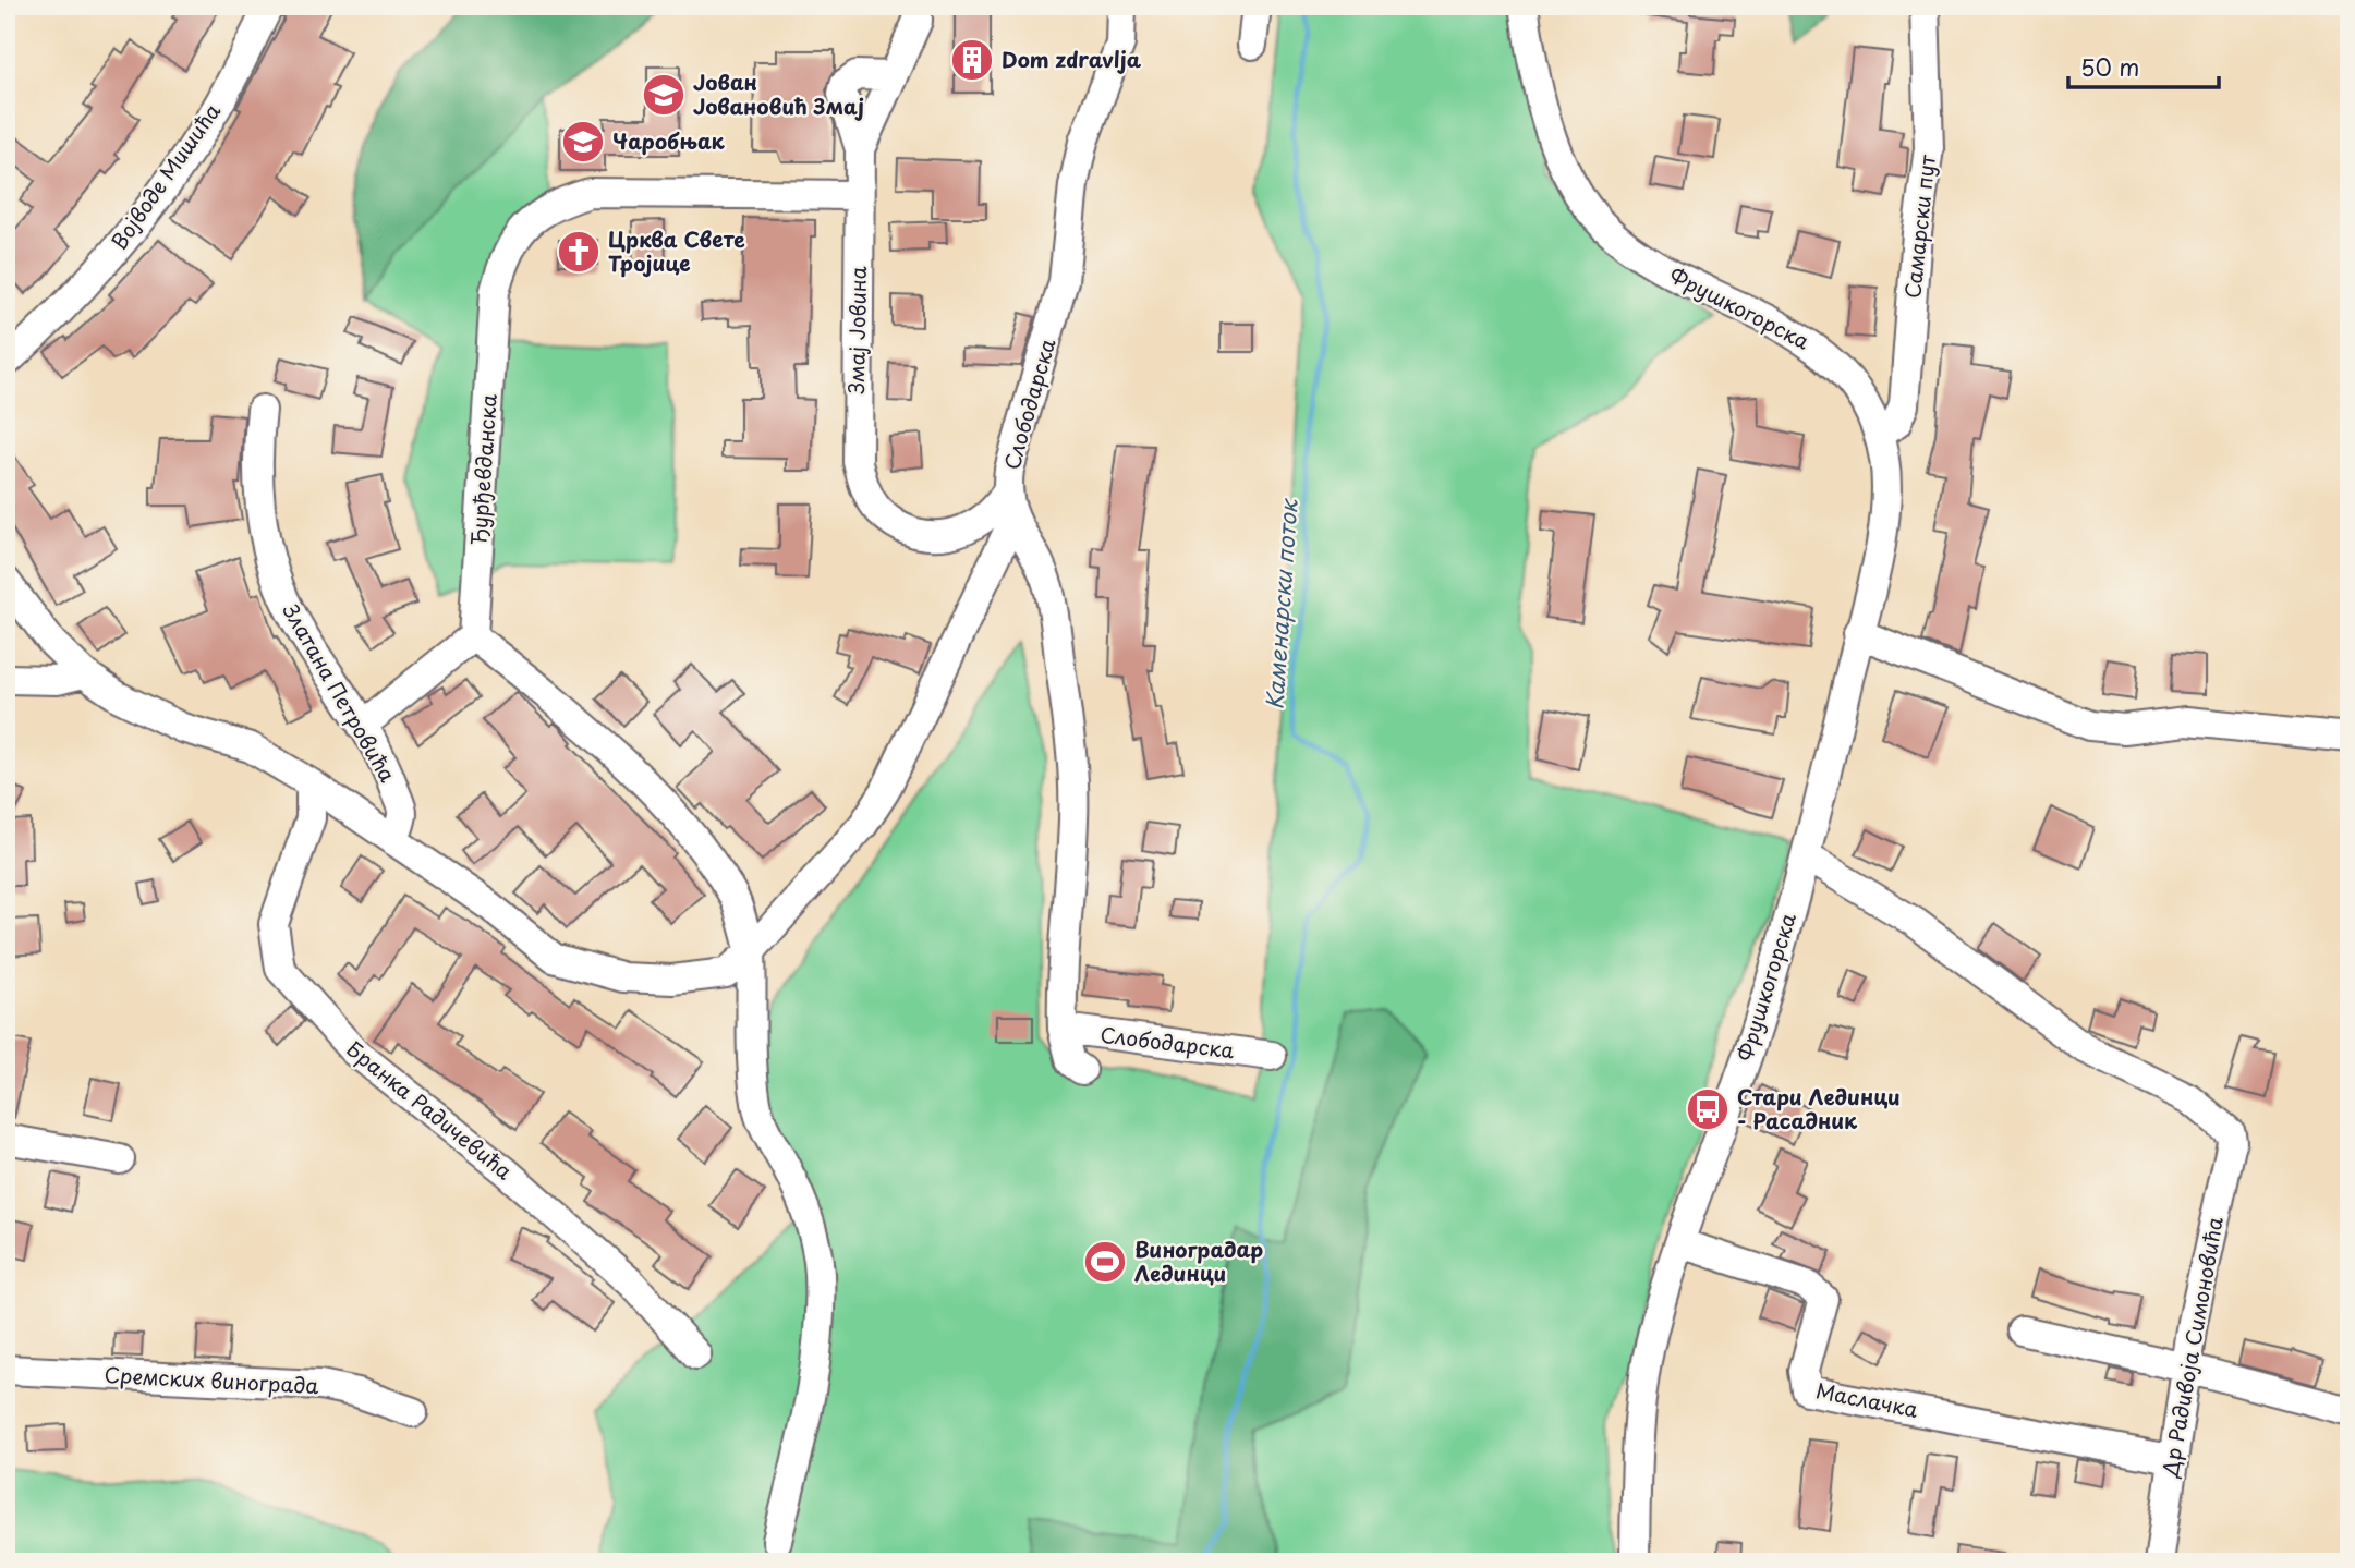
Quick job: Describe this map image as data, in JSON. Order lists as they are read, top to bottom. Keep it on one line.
{"streets":{"street":["Војводе Мишића","Самарски пут","Фрушкогорска","Змај Јовина","Слободарска","Ђурђевданска","Златана Петровића","Бранка Радичевића","Др Радивоја Симоновића","Сремских винограда","Маслачка"]},"crossings":[["Самарски пут","Фрушкогорска"],["Фрушкогорска","Др Радивоја Симоновића"],["Фрушкогорска","Маслачка"],["Змај Јовина","Слободарска"],["Змај Јовина","Ђурђевданска"],["Др Радивоја Симоновића","Маслачка"]],"water":["Каменарски поток"],"places":{"building":["Dom zdravlja"],"school or university":["Јован Јовановић Змај","Чаробњак"],"church":["Црква Свете Тројице"],"bus stop":["Стари Лединци - Расадник"],"sports":["Виноградар Лединци"]},"scale_bar":"50 m"}
